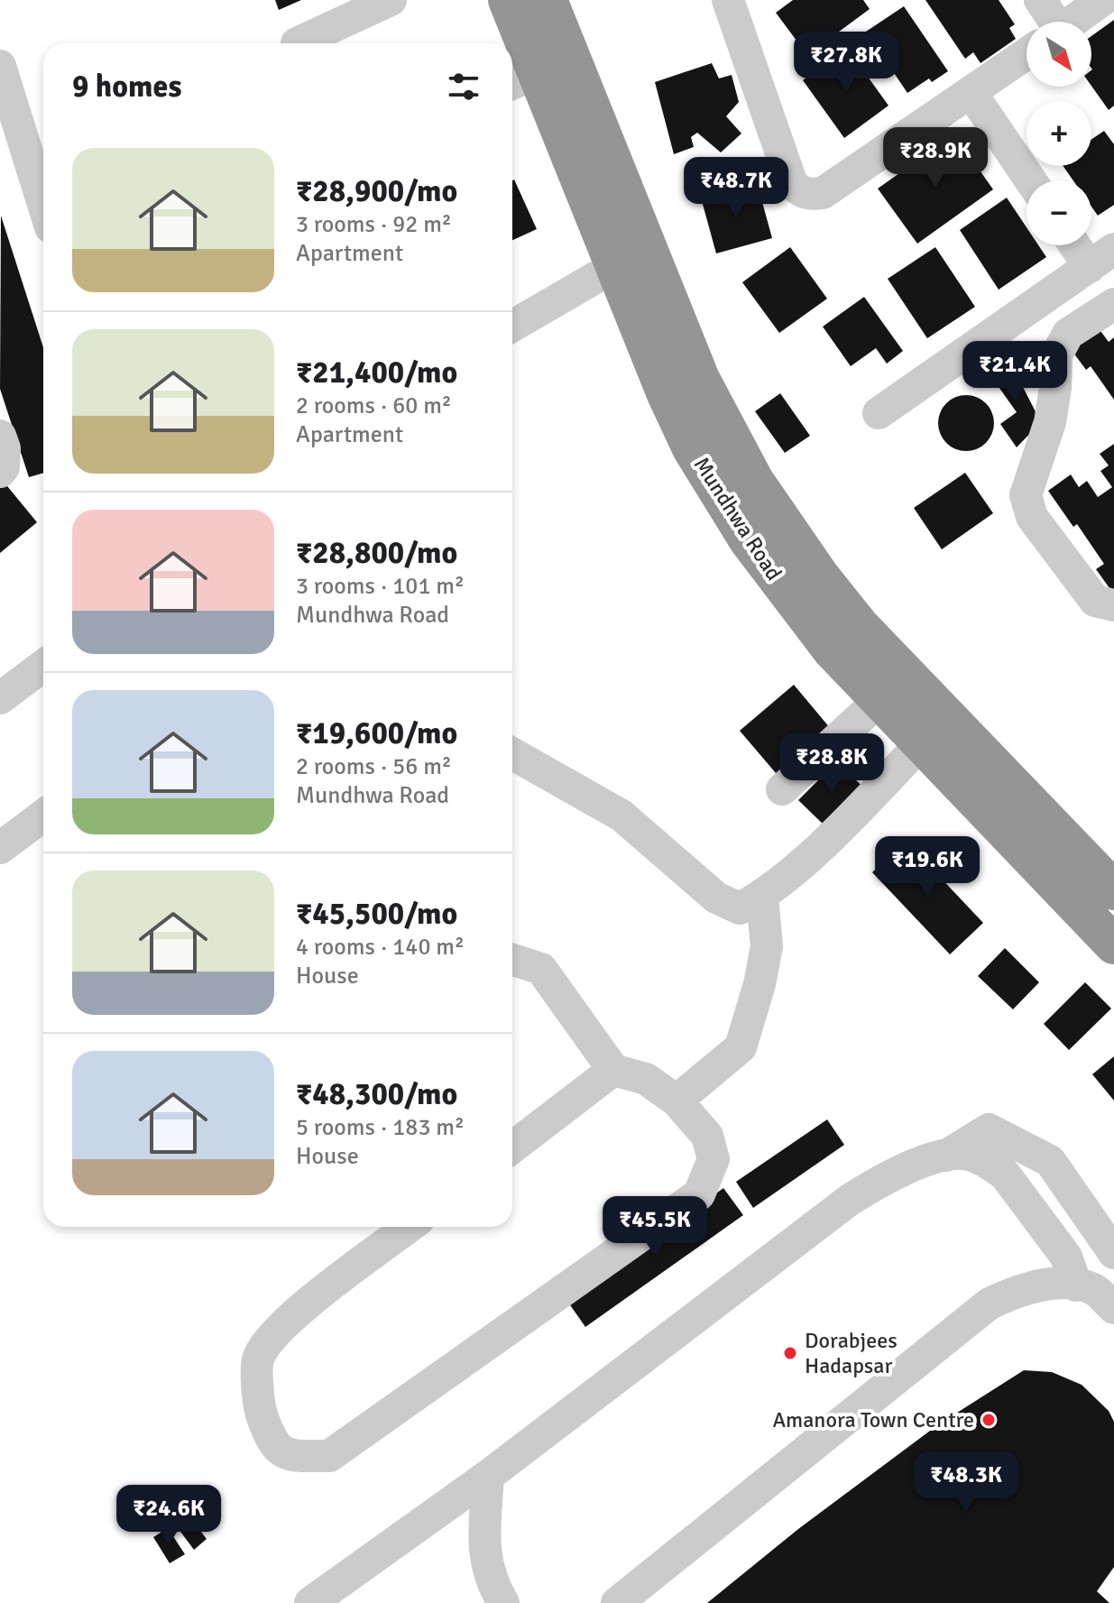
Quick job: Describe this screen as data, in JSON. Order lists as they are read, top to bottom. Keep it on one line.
{"streets":{"highway":["Mundhwa Road"]},"places":["Dorabjees Hadapsar","Amanora Town Centre"],"north":"bottom right","page":{"map_buttons":["+","−"],"price":["₹27.8K","₹28.9K","₹48.7K","₹21.4K","₹28.8K","₹19.6K","₹45.5K","₹48.3K","₹24.6K"],"heading":"9 homes","list":[{"name":"₹28,900/mo","note":"3 rooms · 92 m² · Apartment"},{"name":"₹21,400/mo","note":"2 rooms · 60 m² · Apartment"},{"name":"₹28,800/mo","note":"3 rooms · 101 m² · Mundhwa Road"},{"name":"₹19,600/mo","note":"2 rooms · 56 m² · Mundhwa Road"},{"name":"₹45,500/mo","note":"4 rooms · 140 m² · House"},{"name":"₹48,300/mo","note":"5 rooms · 183 m² · House"}]}}
